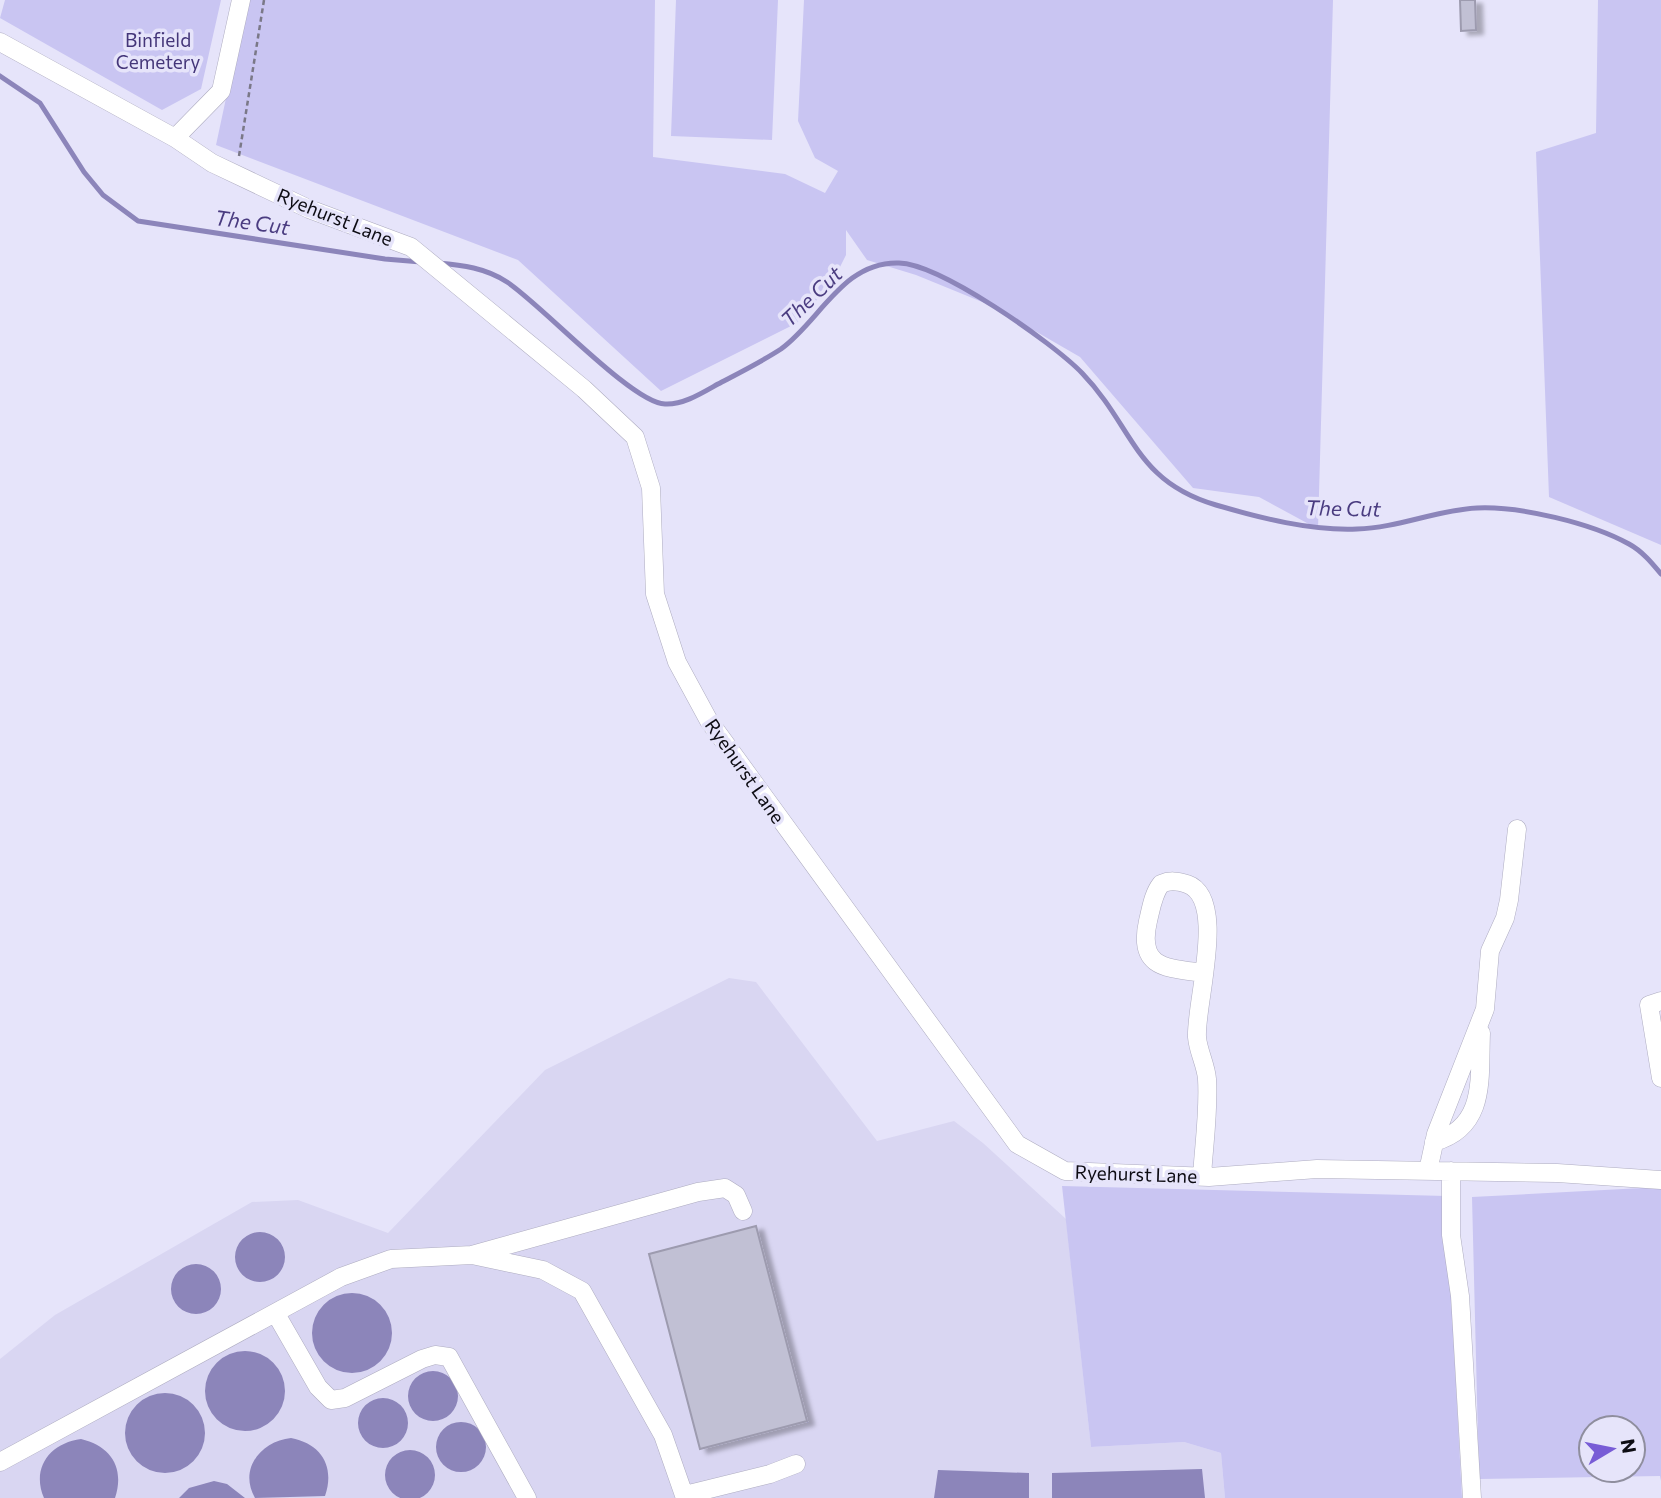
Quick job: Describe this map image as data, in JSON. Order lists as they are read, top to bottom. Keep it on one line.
{"streets":{"street":["Ryehurst Lane"]},"water":["The Cut"],"parks":["Binfield Cemetery"],"north":"right"}
